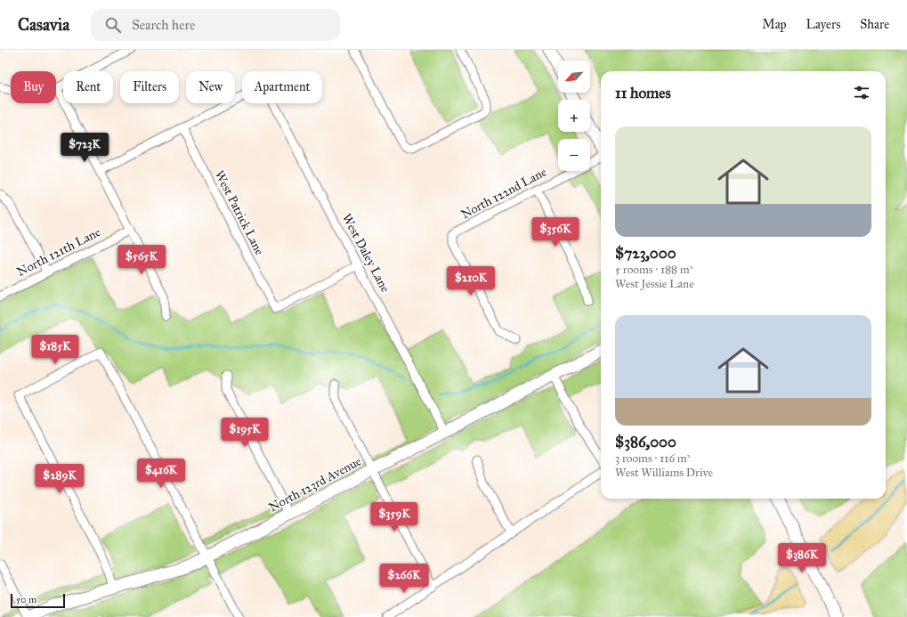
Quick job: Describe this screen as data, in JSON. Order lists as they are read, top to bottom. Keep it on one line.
{"streets":{"street":["North 122nd Lane","West Patrick Lane","North 121th Lane","West Daley Lane","North 123rd Avenue"]},"crossings":[["West Patrick Lane","West Daley Lane"],["West Daley Lane","North 123rd Avenue"]],"scale_bar":"50 m","north":"bottom left","page":{"header":"Casavia","search":"Search here","nav":["Map","Layers","Share"],"map_buttons":["+","−"],"chip":["Buy","Rent","Filters","New","Apartment"],"heading":"11 homes","list":[{"name":"$723,000","note":"5 rooms · 188 m² · West Jessie Lane"},{"name":"$386,000","note":"3 rooms · 116 m² · West Williams Drive"}],"price":["$723K","$356K","$565K","$210K","$185K","$195K","$416K","$289K","$359K","$386K","$266K"],"scale":"50 m"}}
